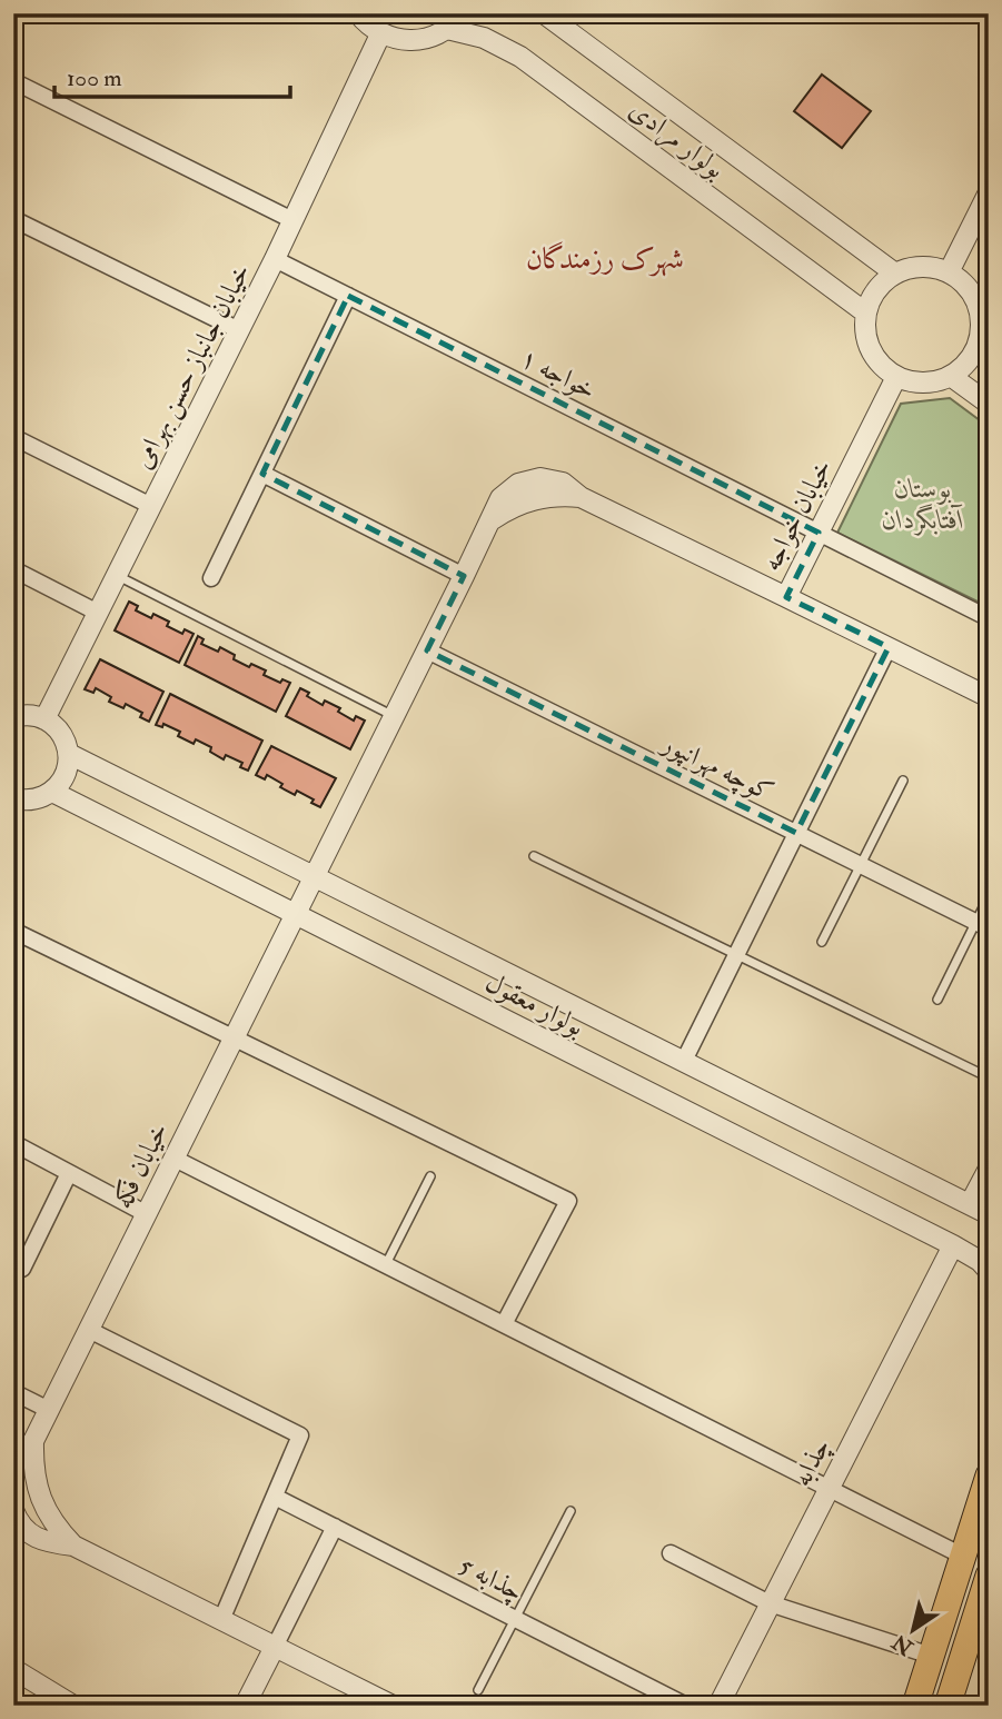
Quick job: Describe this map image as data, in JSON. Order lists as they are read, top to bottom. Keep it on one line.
{"streets":{"street":["بولوار مرادی","خیابان جانباز حسن بهرامی","خواجه ۱","خیابان خواجه","کوچه مهرانپور","بولوار معقول","خیابان فکه","چذابه","چذابه 5"]},"crossings":[["بولوار مرادی","خیابان خواجه"],["خیابان جانباز حسن بهرامی","خواجه ۱"],["خواجه ۱","خیابان خواجه"],["خیابان خواجه","کوچه مهرانپور"],["خیابان خواجه","بولوار معقول"],["خیابان خواجه","خیابان فکه"],["بولوار معقول","خیابان فکه"],["بولوار معقول","چذابه"]],"districts":["شهرک رزمندگان"],"parks":["بوستان آفتابگردان"],"scale_bar":"100 m","north":"bottom left"}
